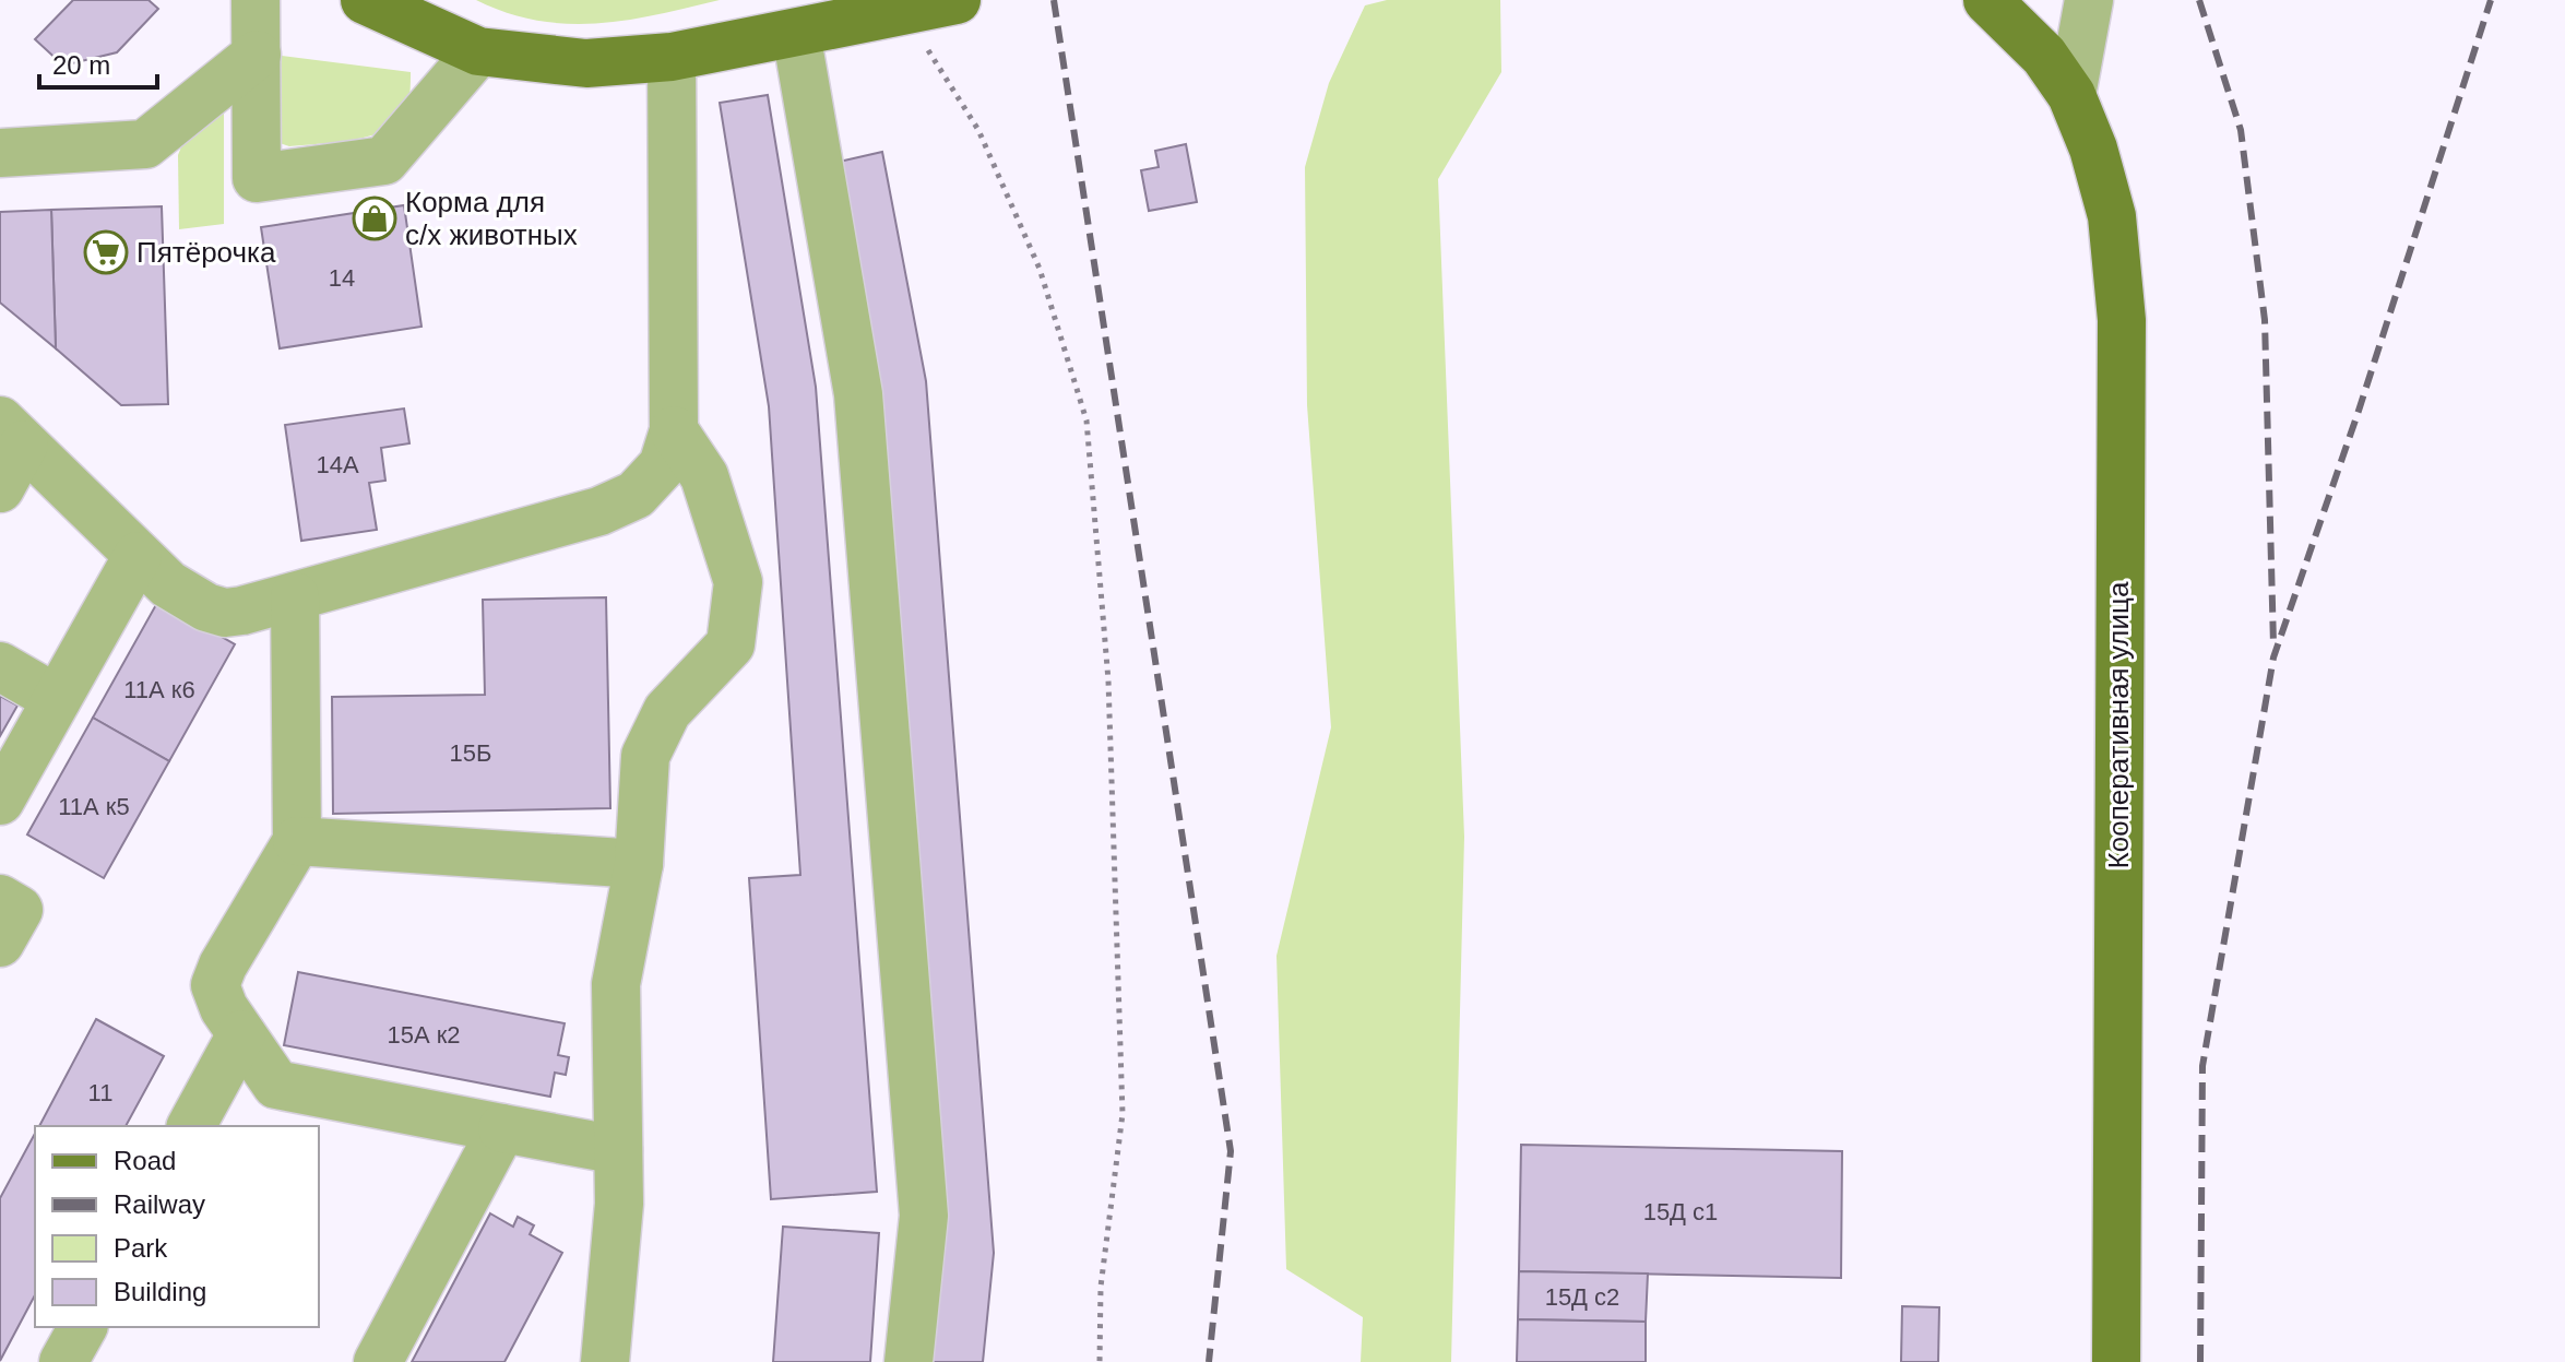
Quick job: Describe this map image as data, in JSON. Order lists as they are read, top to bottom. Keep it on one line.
{"streets":{"main road":["Кооперативная улица"]},"places":{"shop":["Корма для с/х животных"],"supermarket":["Пятёрочка"]},"house_numbers":["14","14А","11А к6","15Б","11А к5","15А к2","11","15Д с1","15Д с2"],"legend":["Road","Railway","Park","Building"],"scale_bar":"20 m"}
